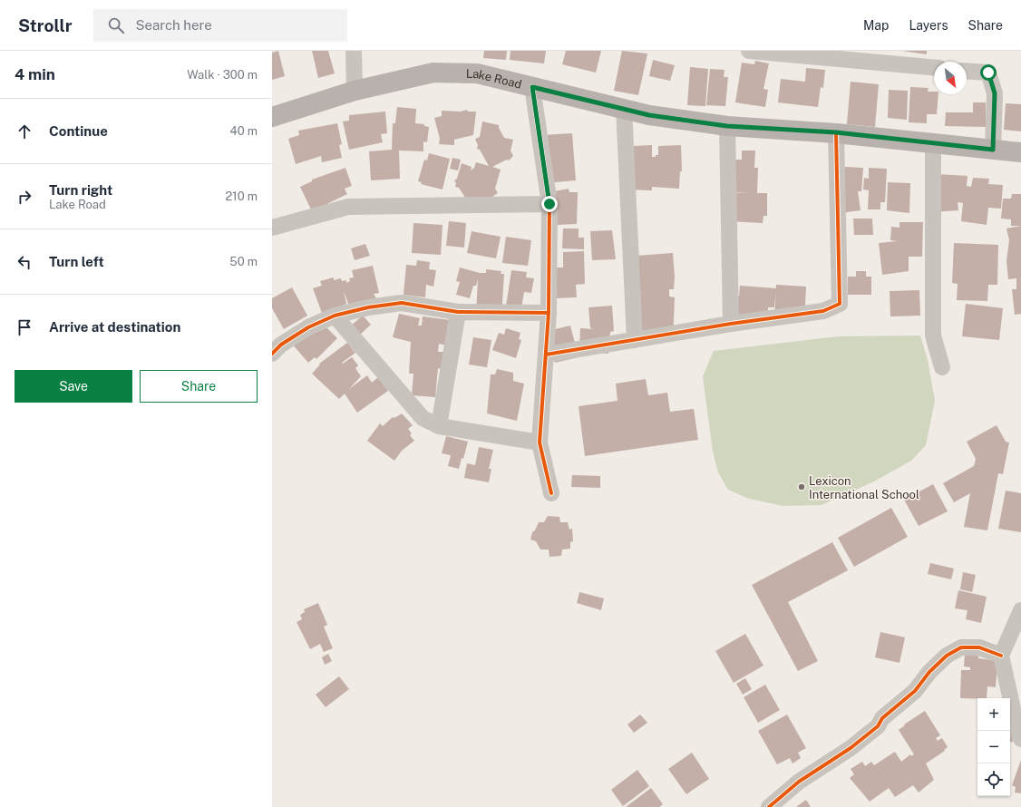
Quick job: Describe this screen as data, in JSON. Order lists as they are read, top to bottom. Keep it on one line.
{"streets":{"main road":["Lake Road"]},"places":["Lexicon International School"],"north":"bottom right","page":{"header":"Strollr","search":"Search here","nav":["Map","Layers","Share"],"heading":["4 min","Walk · 300 m"],"list":[["Continue","40 m"],["Turn right","Lake Road","210 m"],["Turn left","50 m"],"Arrive at destination"],"buttons":["Save","Share"],"map_buttons":["+","−"]}}
